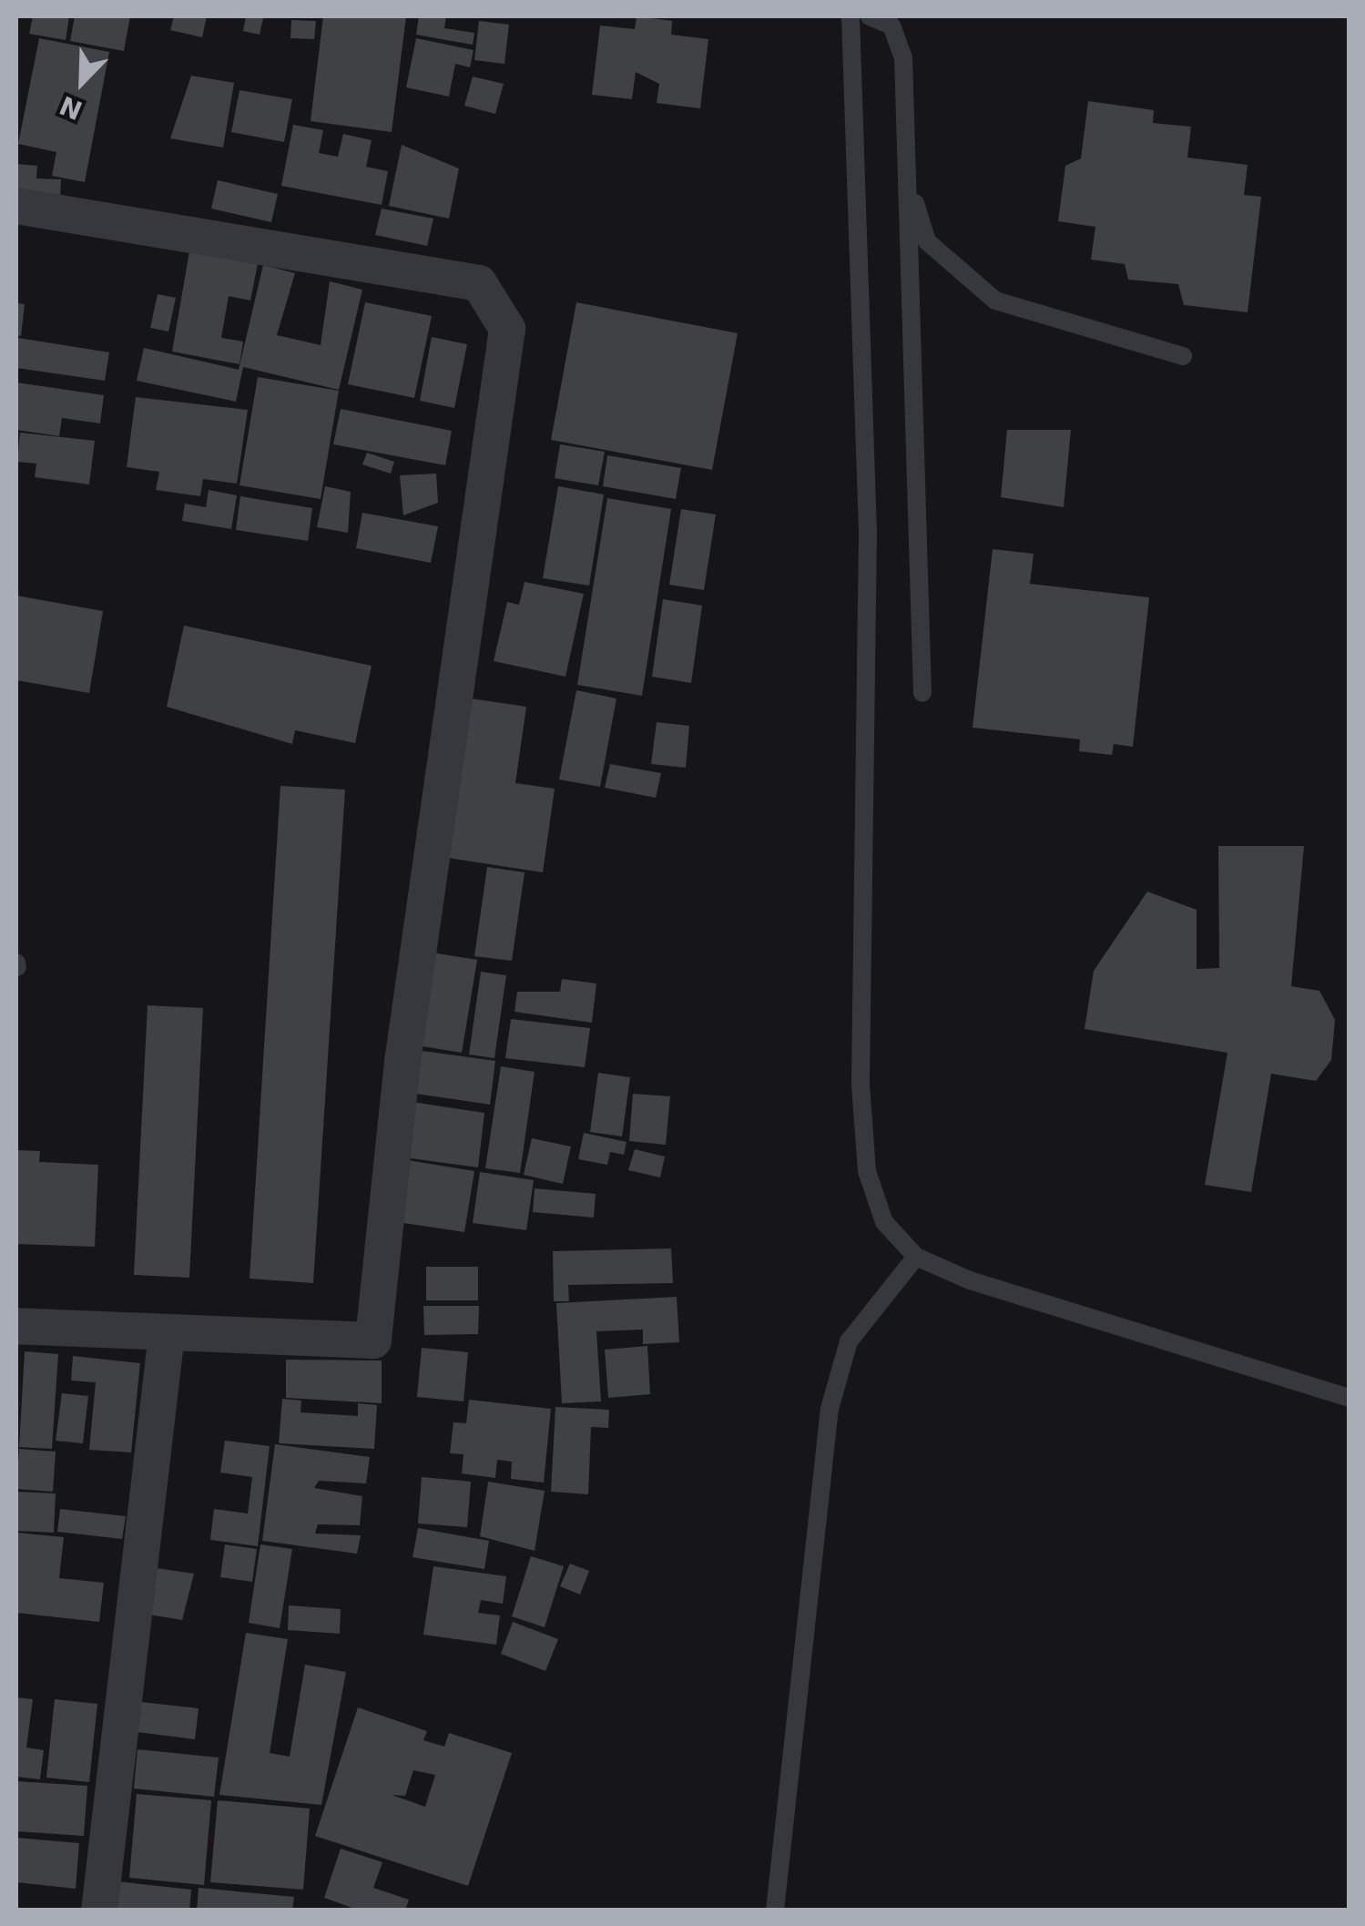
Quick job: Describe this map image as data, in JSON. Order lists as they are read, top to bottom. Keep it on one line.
{"north":"bottom left"}
